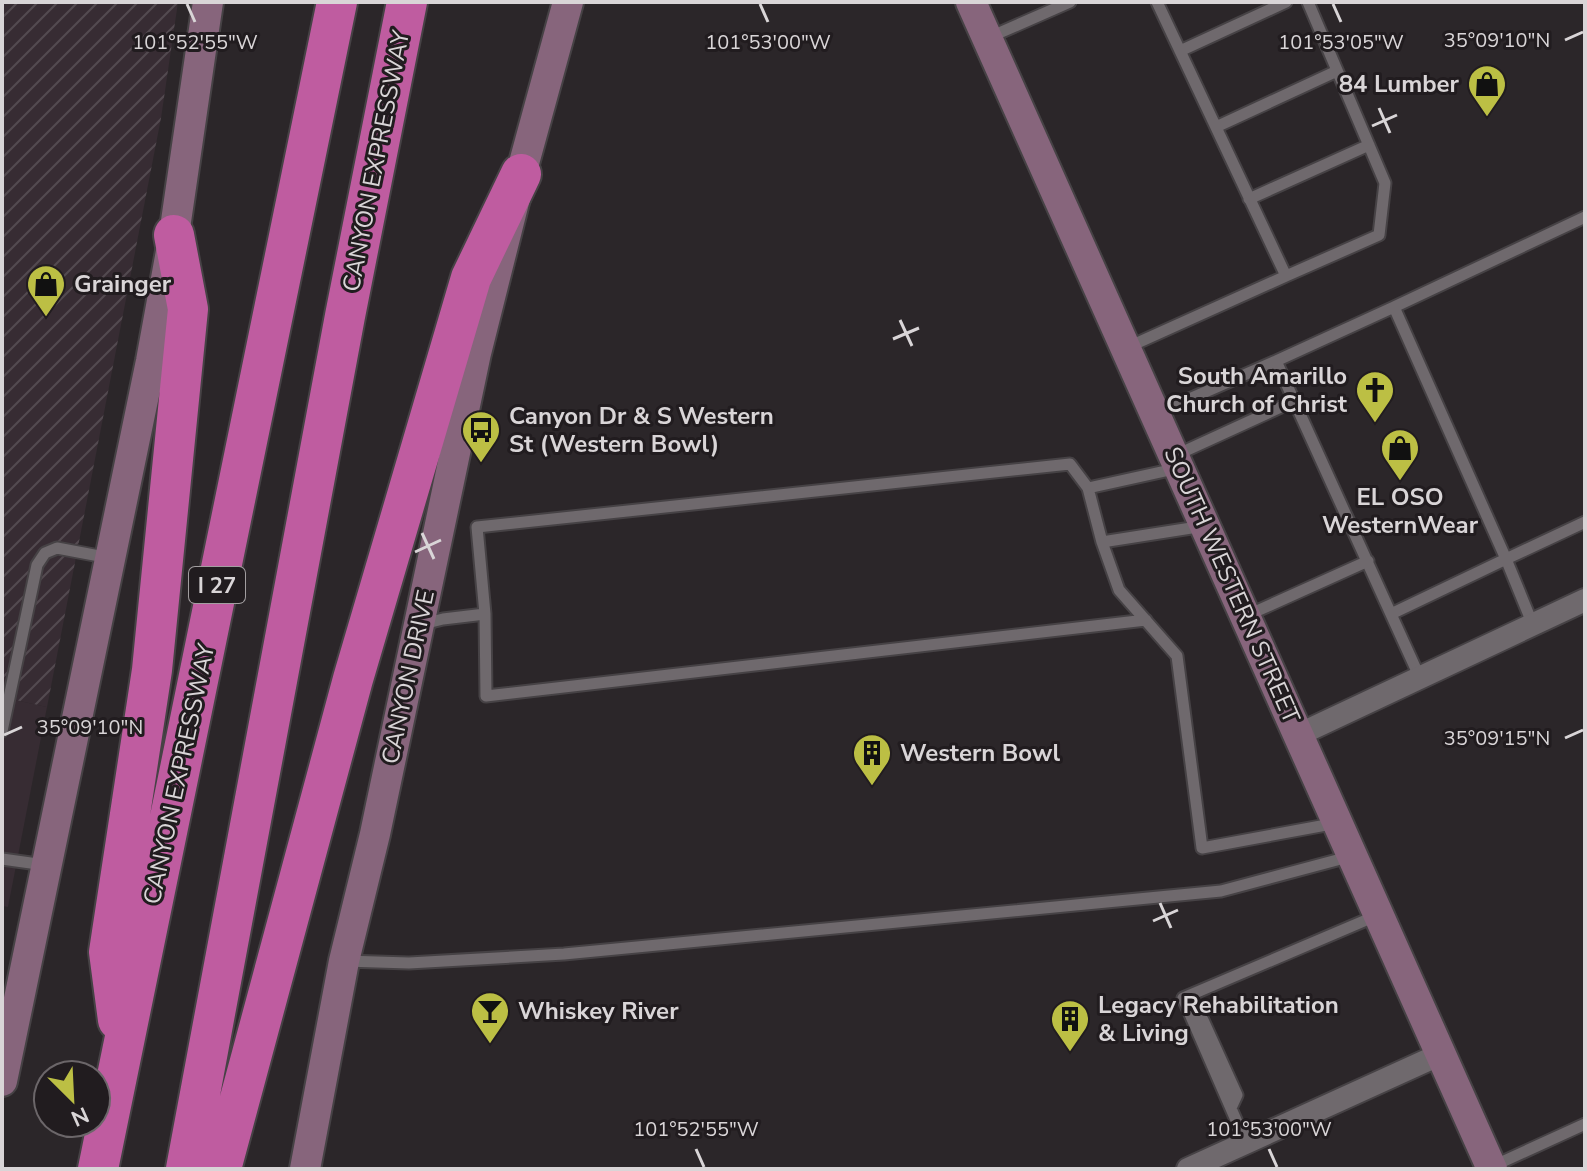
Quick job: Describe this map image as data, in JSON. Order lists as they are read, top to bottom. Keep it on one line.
{"streets":{"highway":["CANYON EXPRESSWAY","I 27"],"main road":["SOUTH WESTERN STREET","CANYON DRIVE"]},"places":{"shop":["84 Lumber","Grainger","EL OSO WesternWear"],"church":["South Amarillo Church of Christ"],"bus stop":["Canyon Dr & S Western St (Western Bowl)"],"building":["Western Bowl","Legacy Rehabilitation & Living"],"bar":["Whiskey River"]},"north":"bottom right","coordinates":["35°09'10\"N","101°52'55\"W","101°53'00\"W","101°53'05\"W","35°09'15\"N"]}
